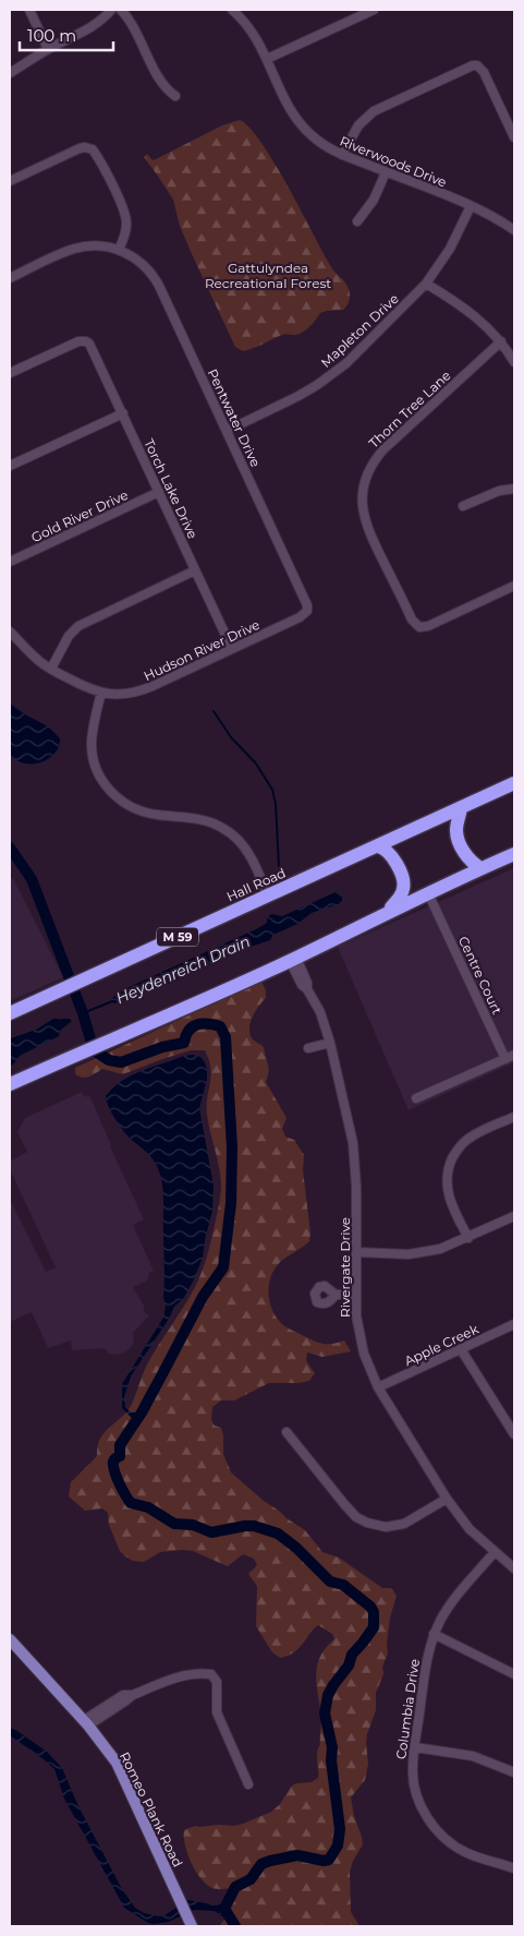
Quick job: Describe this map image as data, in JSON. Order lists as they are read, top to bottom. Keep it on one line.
{"streets":{"highway":["Hall Road","M 59"],"main road":["Romeo Plank Road"],"street":["Riverwoods Drive","Mapleton Drive","Thorn Tree Lane","Pentwater Drive","Torch Lake Drive","Gold River Drive","Hudson River Drive","Centre Court","Rivergate Drive","Apple Creek","Columbia Drive"]},"crossings":[["Riverwoods Drive","Mapleton Drive"],["Mapleton Drive","Pentwater Drive"],["Pentwater Drive","Hudson River Drive"],["Torch Lake Drive","Gold River Drive"],["Torch Lake Drive","Hudson River Drive"],["Rivergate Drive","Apple Creek"],["Rivergate Drive","Columbia Drive"]],"water":["Heydenreich Drain"],"parks":["Gattulyndea Recreational Forest"],"scale_bar":"100 m"}
